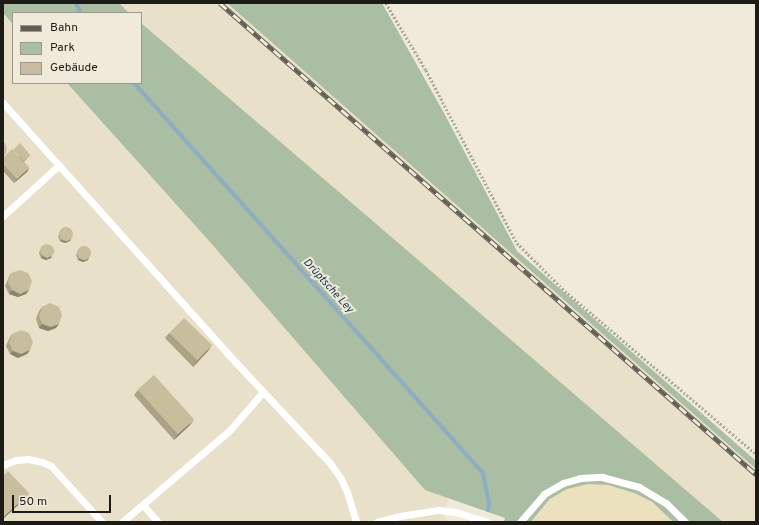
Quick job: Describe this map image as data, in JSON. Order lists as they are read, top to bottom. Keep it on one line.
{"water":["Drüptsche Ley"],"legend":["Bahn","Park","Gebäude"],"scale_bar":"50 m"}
